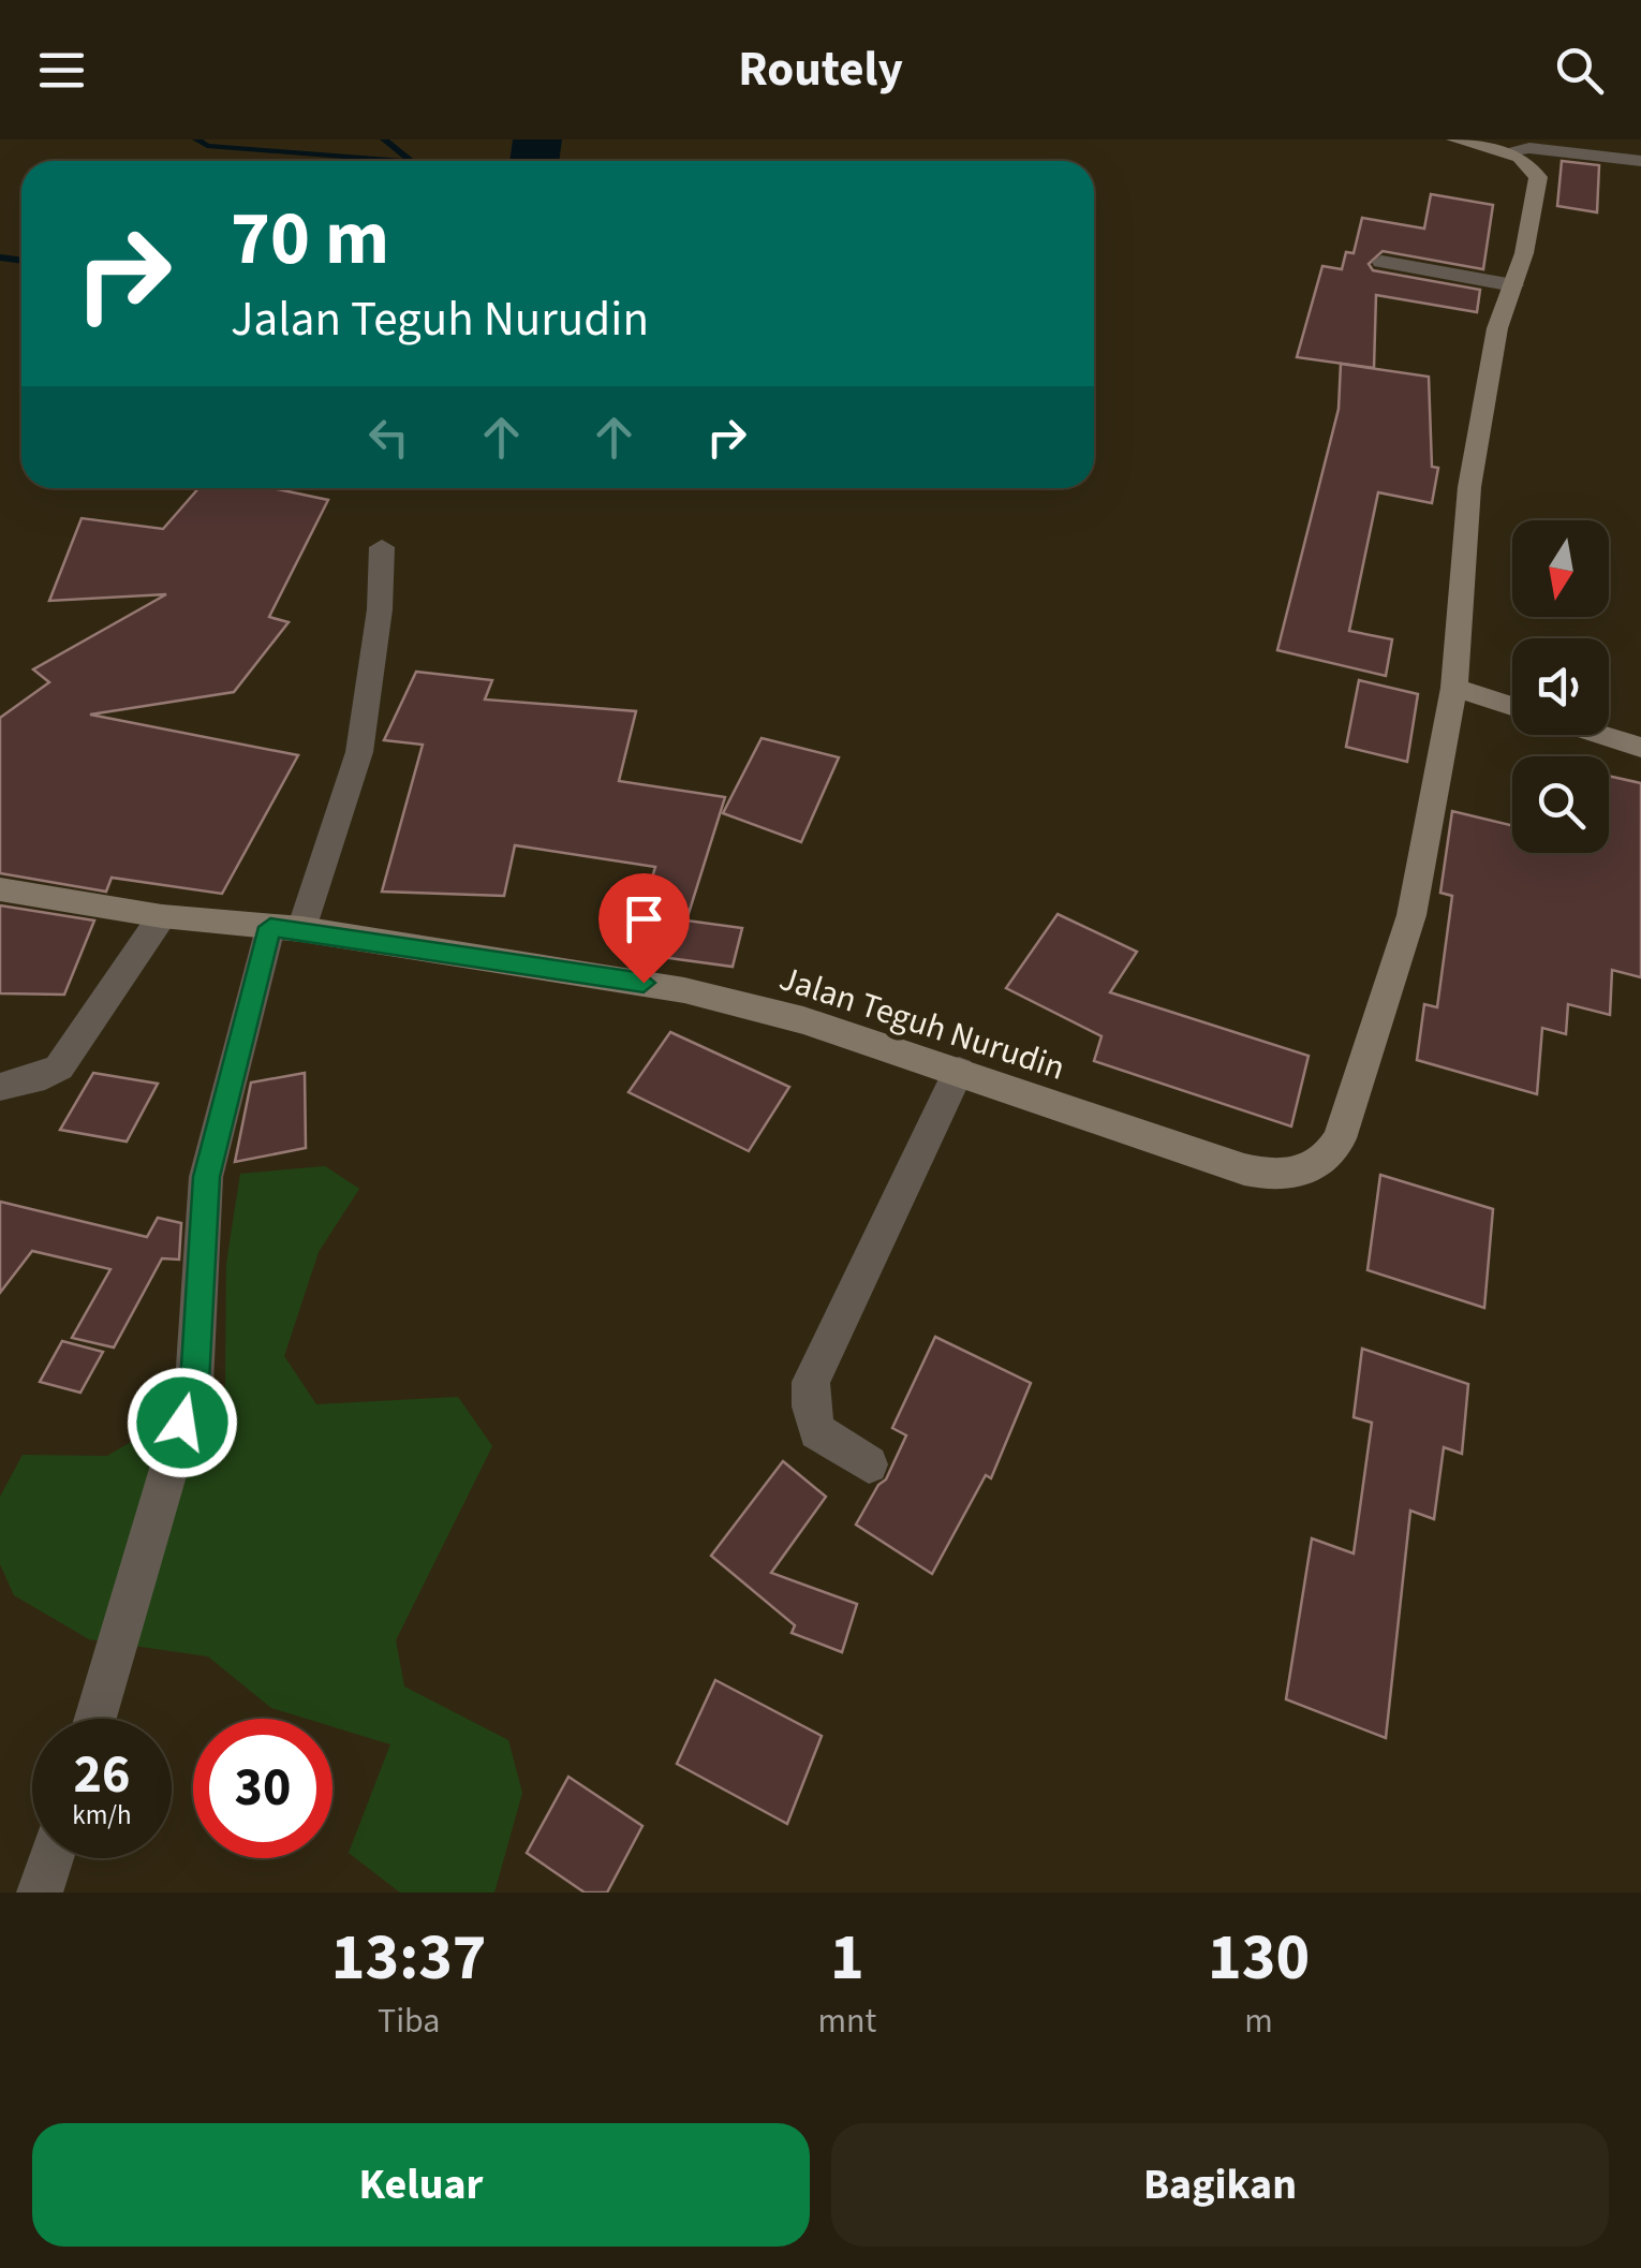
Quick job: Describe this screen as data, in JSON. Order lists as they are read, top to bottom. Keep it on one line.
{"streets":{"street":["Jalan Teguh Nurudin"]},"north":"bottom","page":{"header":"Routely","turn":["70 m","Jalan Teguh Nurudin"],"speed":"26 km/h","limit":"30","eta":["13:37","Tiba","1","mnt","130","m"],"buttons":["Keluar","Bagikan"]}}
